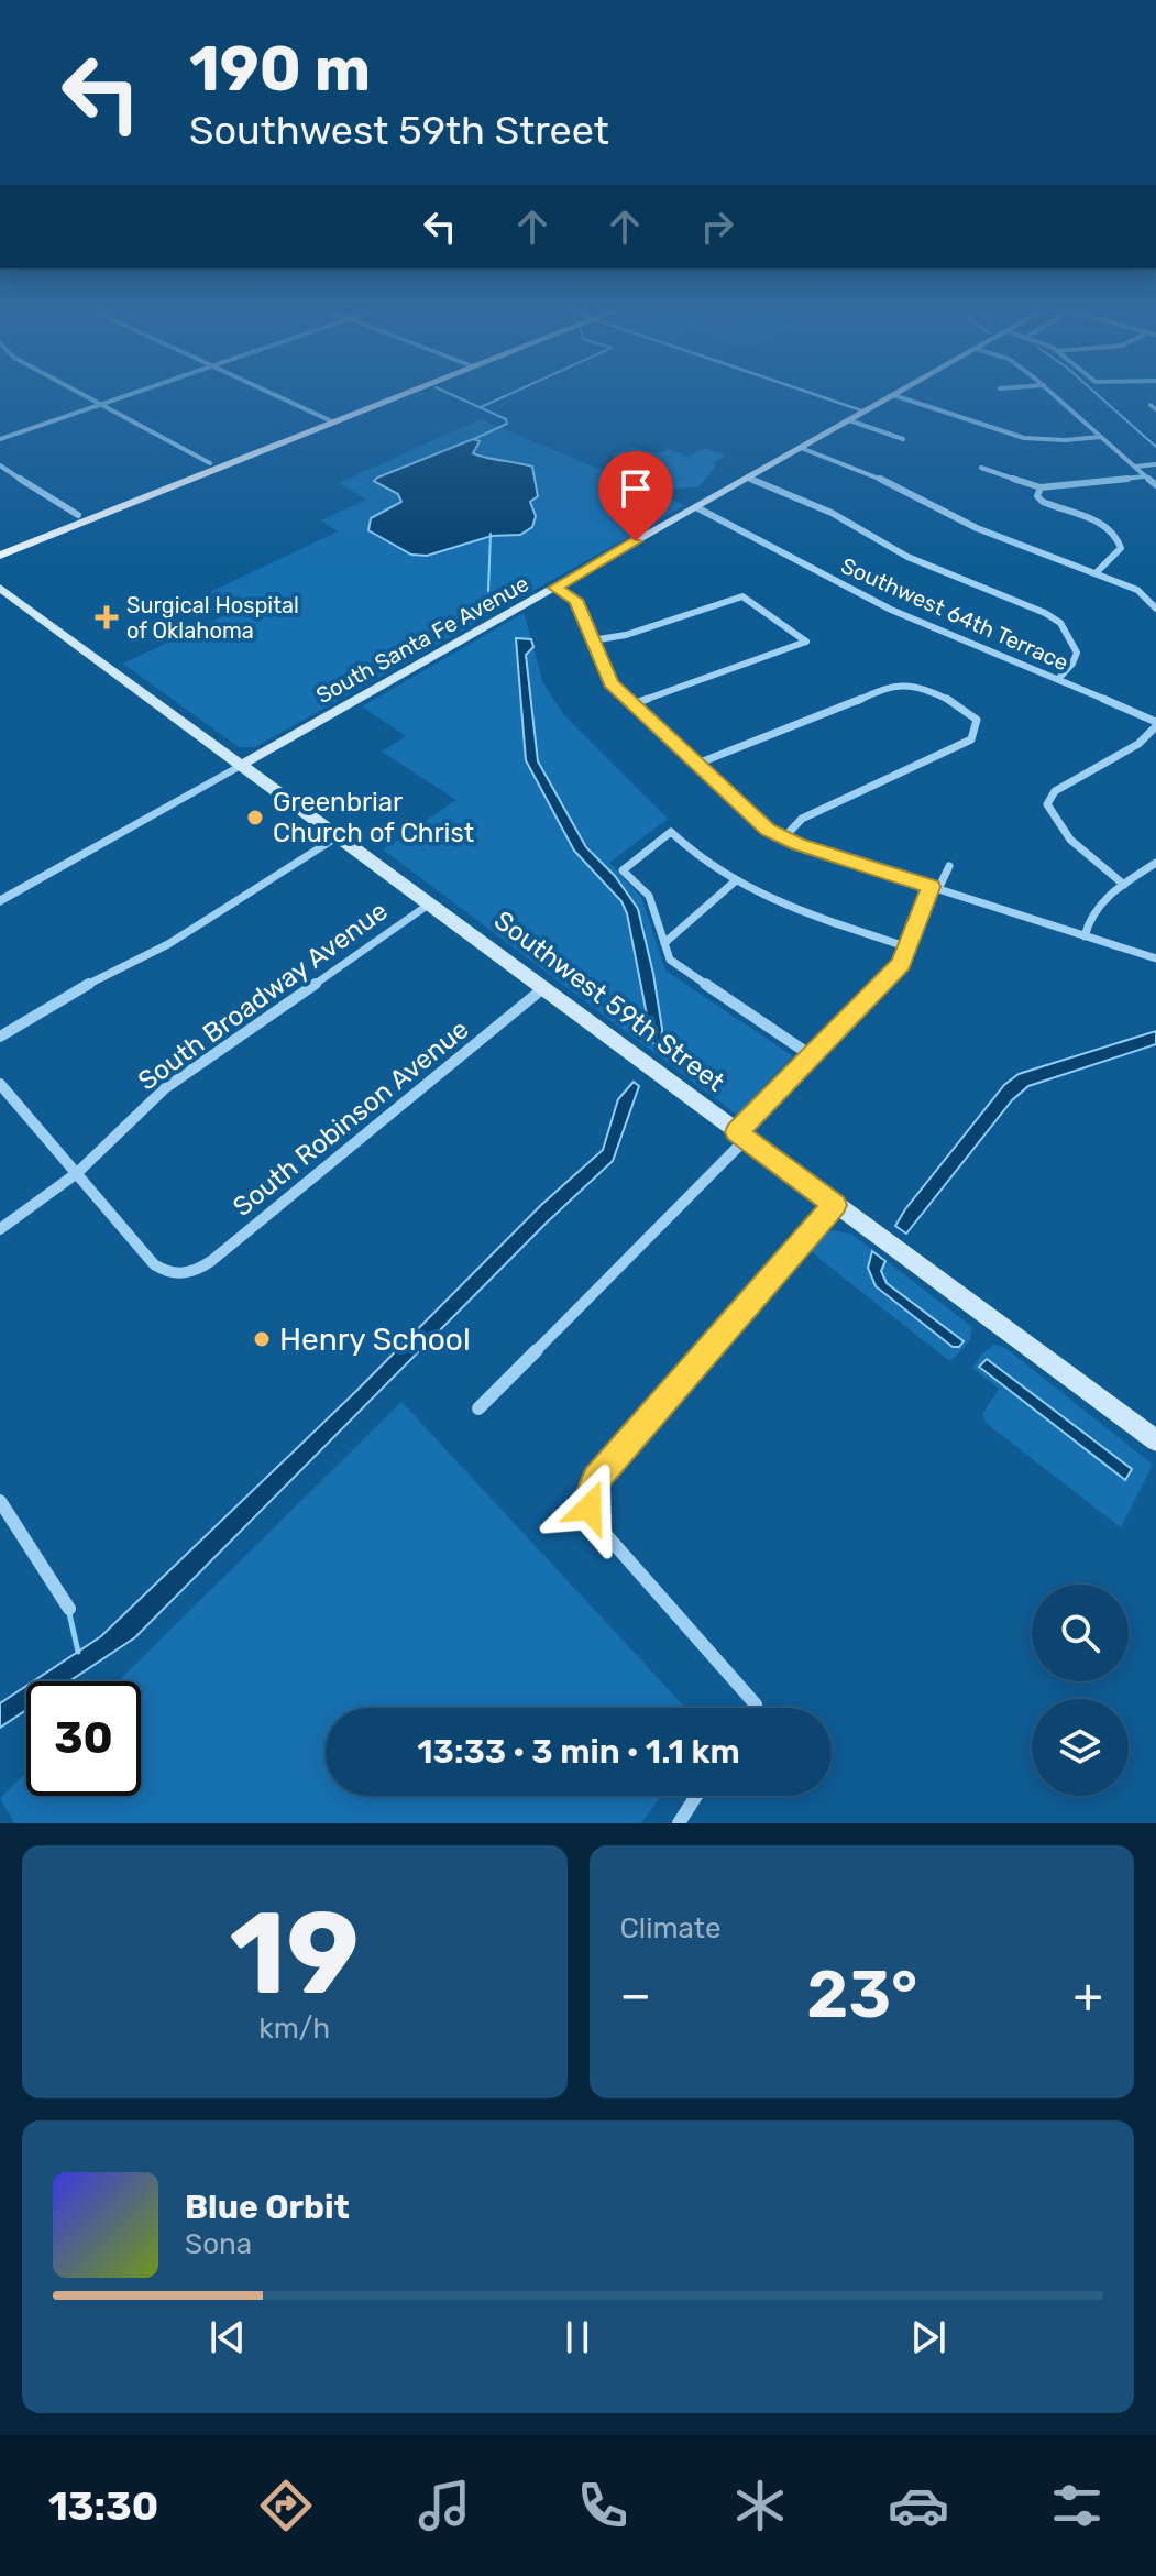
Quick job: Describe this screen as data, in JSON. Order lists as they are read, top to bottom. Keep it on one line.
{"streets":{"main road":["South Santa Fe Avenue","Southwest 59th Street"],"street":["Southwest 64th Terrace","South Broadway Avenue","South Robinson Avenue"]},"crossings":[["Southwest 64th Terrace","South Santa Fe Avenue"],["South Santa Fe Avenue","Southwest 59th Street"],["South Broadway Avenue","Southwest 59th Street"],["South Broadway Avenue","South Robinson Avenue"],["Southwest 59th Street","South Robinson Avenue"]],"places":{"health":["Surgical Hospital of Oklahoma"],"other":["Greenbriar Church of Christ","Henry School"]},"page":{"turn":["190 m","Southwest 59th Street"],"limit":"30","trip":"13:33 · 3 min · 1.1 km","tile":[["19","km/h"],"Climate"],"heat":["−","23°","+"],"song":["Blue Orbit","Sona"],"tabs":"13:30"}}
